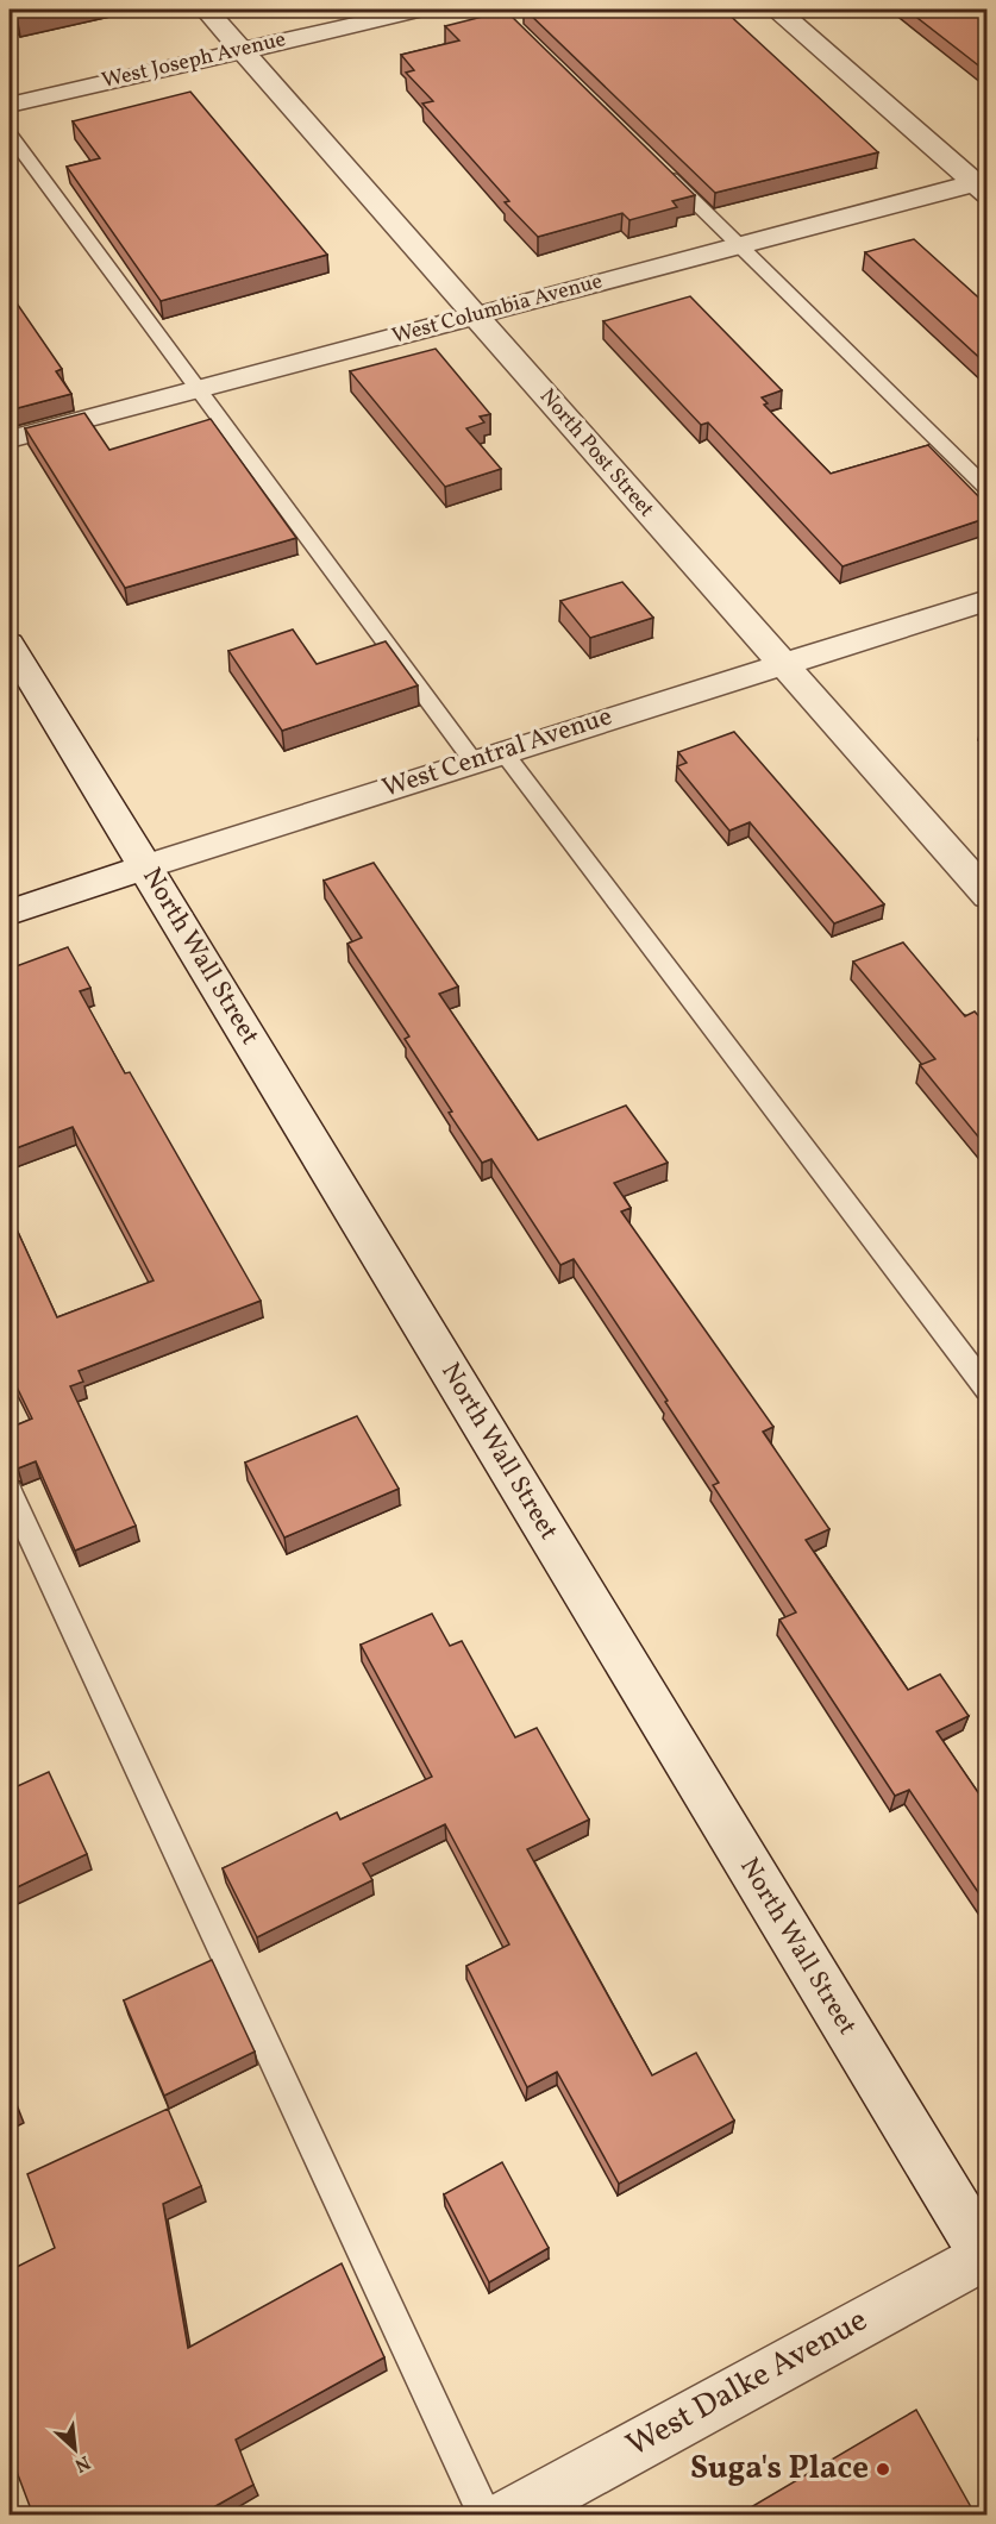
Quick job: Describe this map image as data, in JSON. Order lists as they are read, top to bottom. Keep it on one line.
{"streets":{"street":["West Joseph Avenue","West Columbia Avenue","North Post Street","West Central Avenue","North Wall Street","West Dalke Avenue"]},"crossings":[["West Joseph Avenue","North Post Street"],["West Columbia Avenue","North Post Street"],["North Post Street","West Central Avenue"],["West Central Avenue","North Wall Street"],["North Wall Street","West Dalke Avenue"]],"places":["Suga's Place"],"north":"bottom right"}
